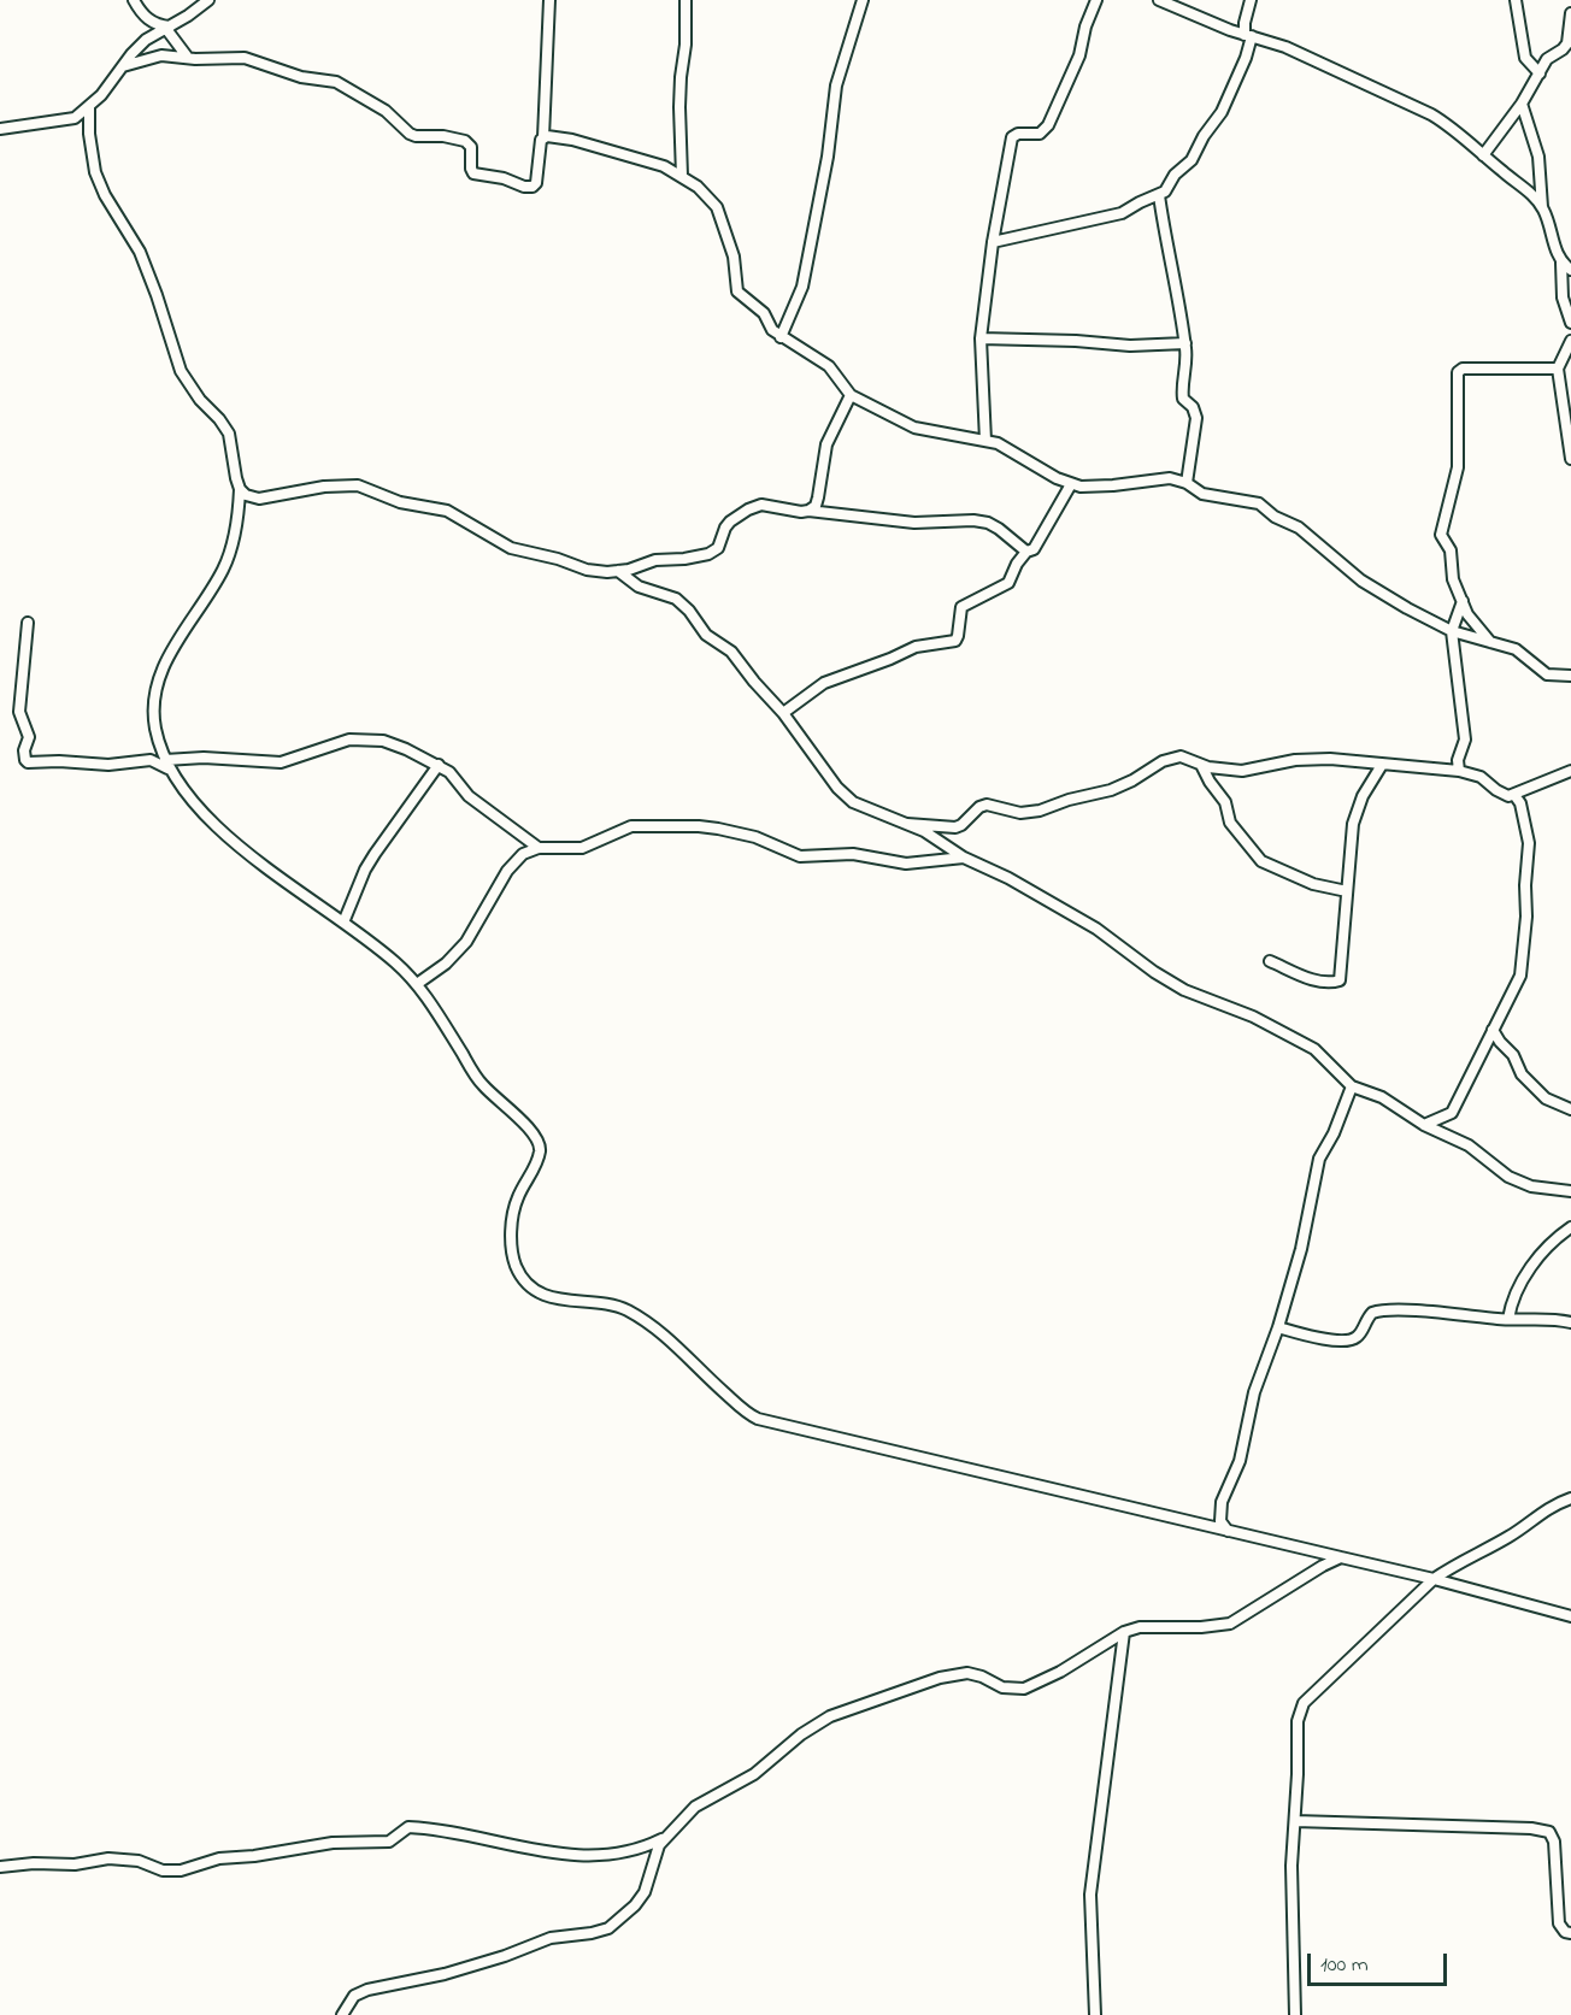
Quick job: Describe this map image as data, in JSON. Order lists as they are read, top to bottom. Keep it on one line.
{"scale_bar":"100 m"}
